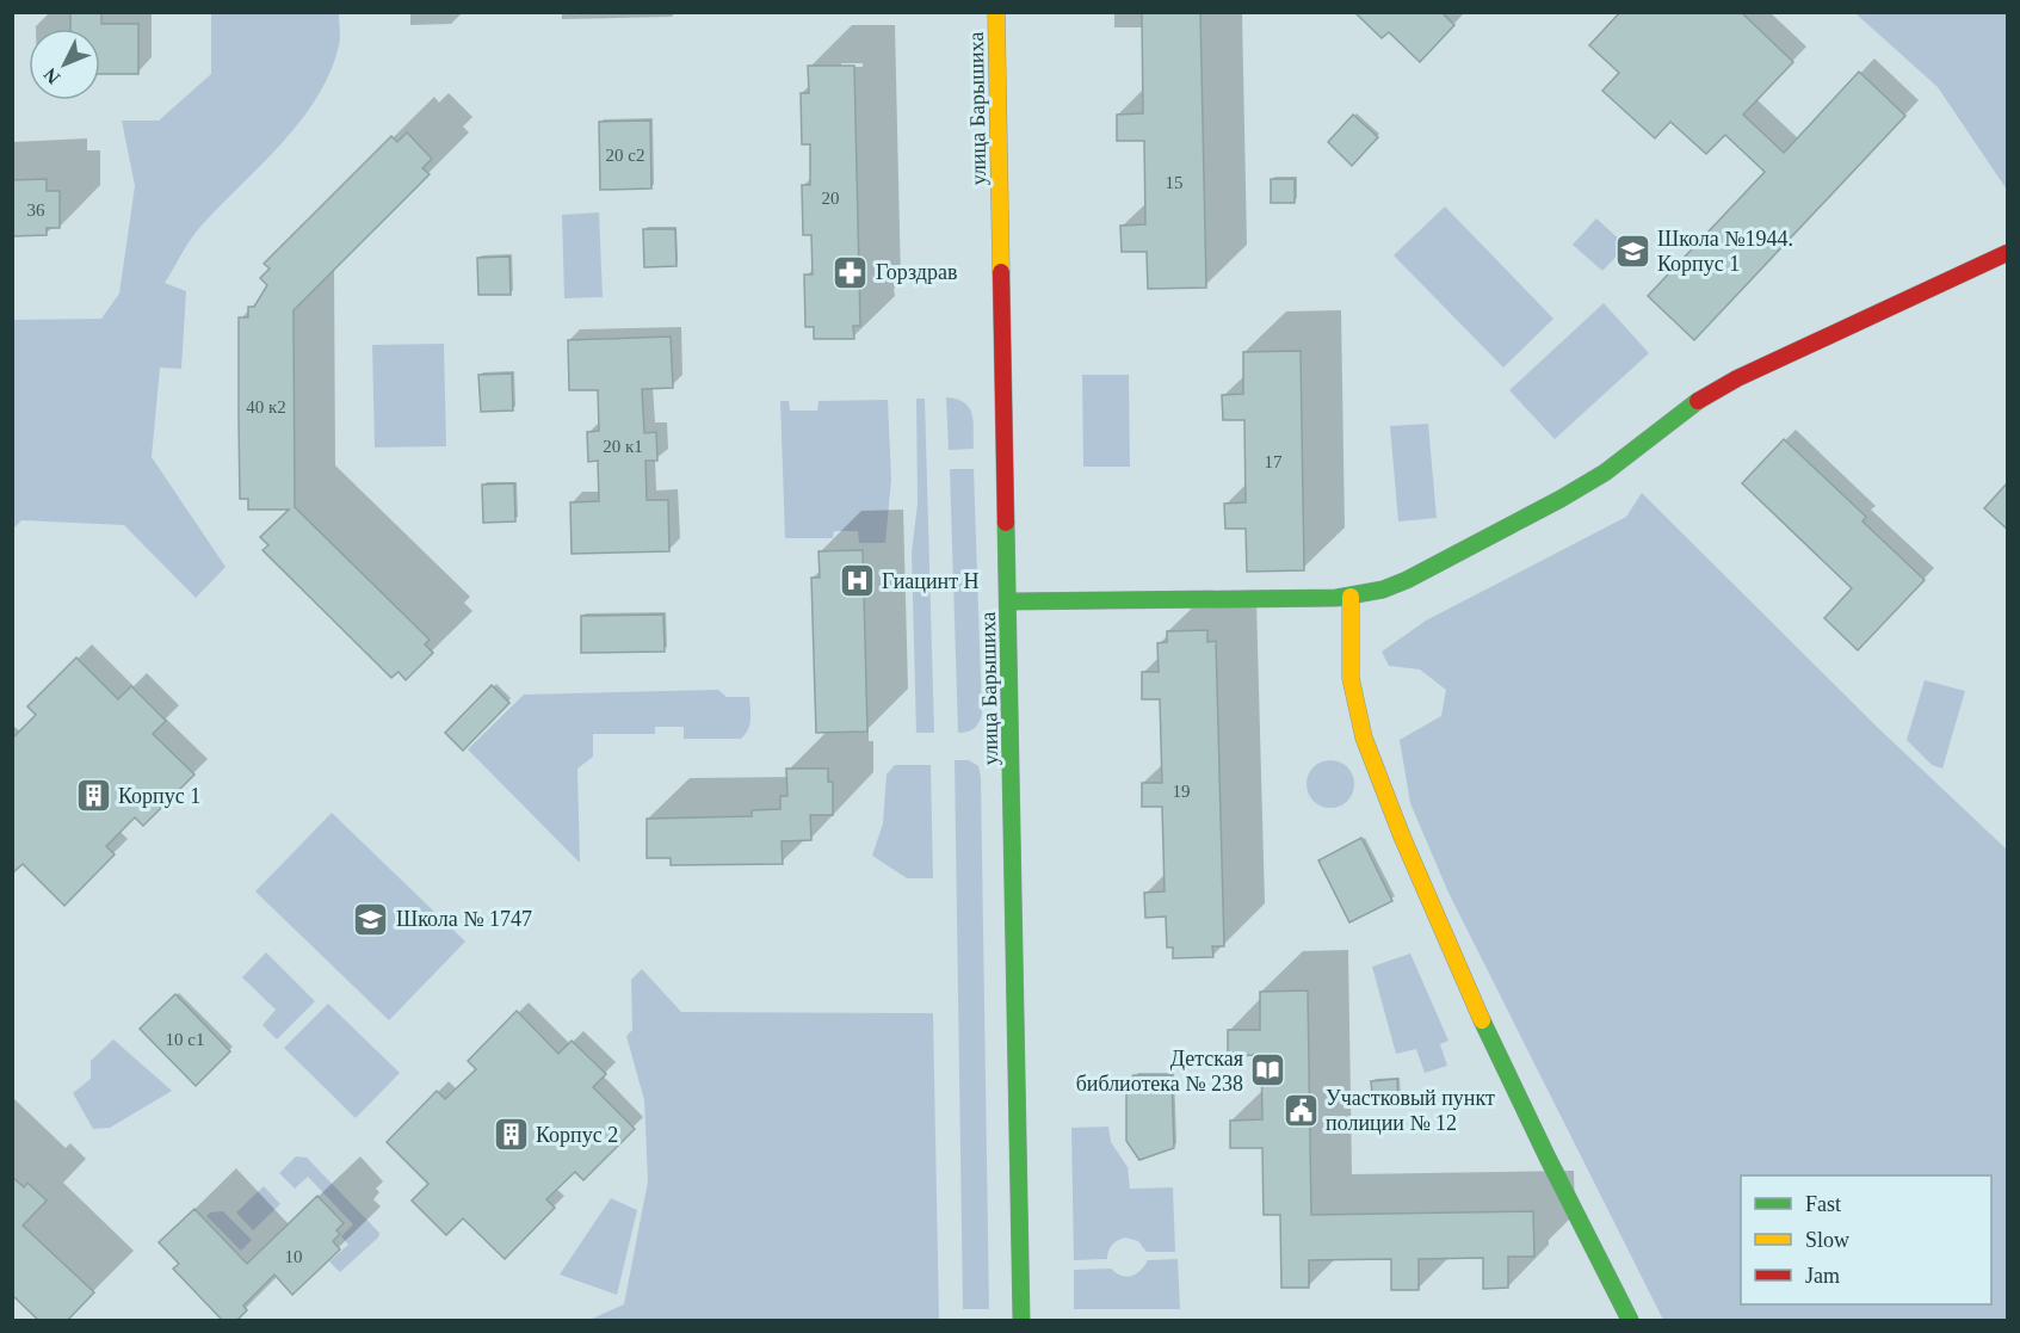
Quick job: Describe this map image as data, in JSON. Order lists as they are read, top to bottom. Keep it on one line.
{"streets":{"street":["улица Барышиха"]},"places":{"school or university":["Школа №1944. Корпус 1","Школа № 1747"],"pharmacy":["Горздрав"],"hospital":["Гиацинт Н"],"building":["Корпус 1","Корпус 2"],"library":["Детская библиотека № 238"],"public building":["Участковый пункт полиции № 12"]},"house_numbers":["20 с2","15","20","36","40 к2","20 к1","17","19","10 с1","10"],"legend":["Fast","Slow","Jam"],"north":"bottom left"}
